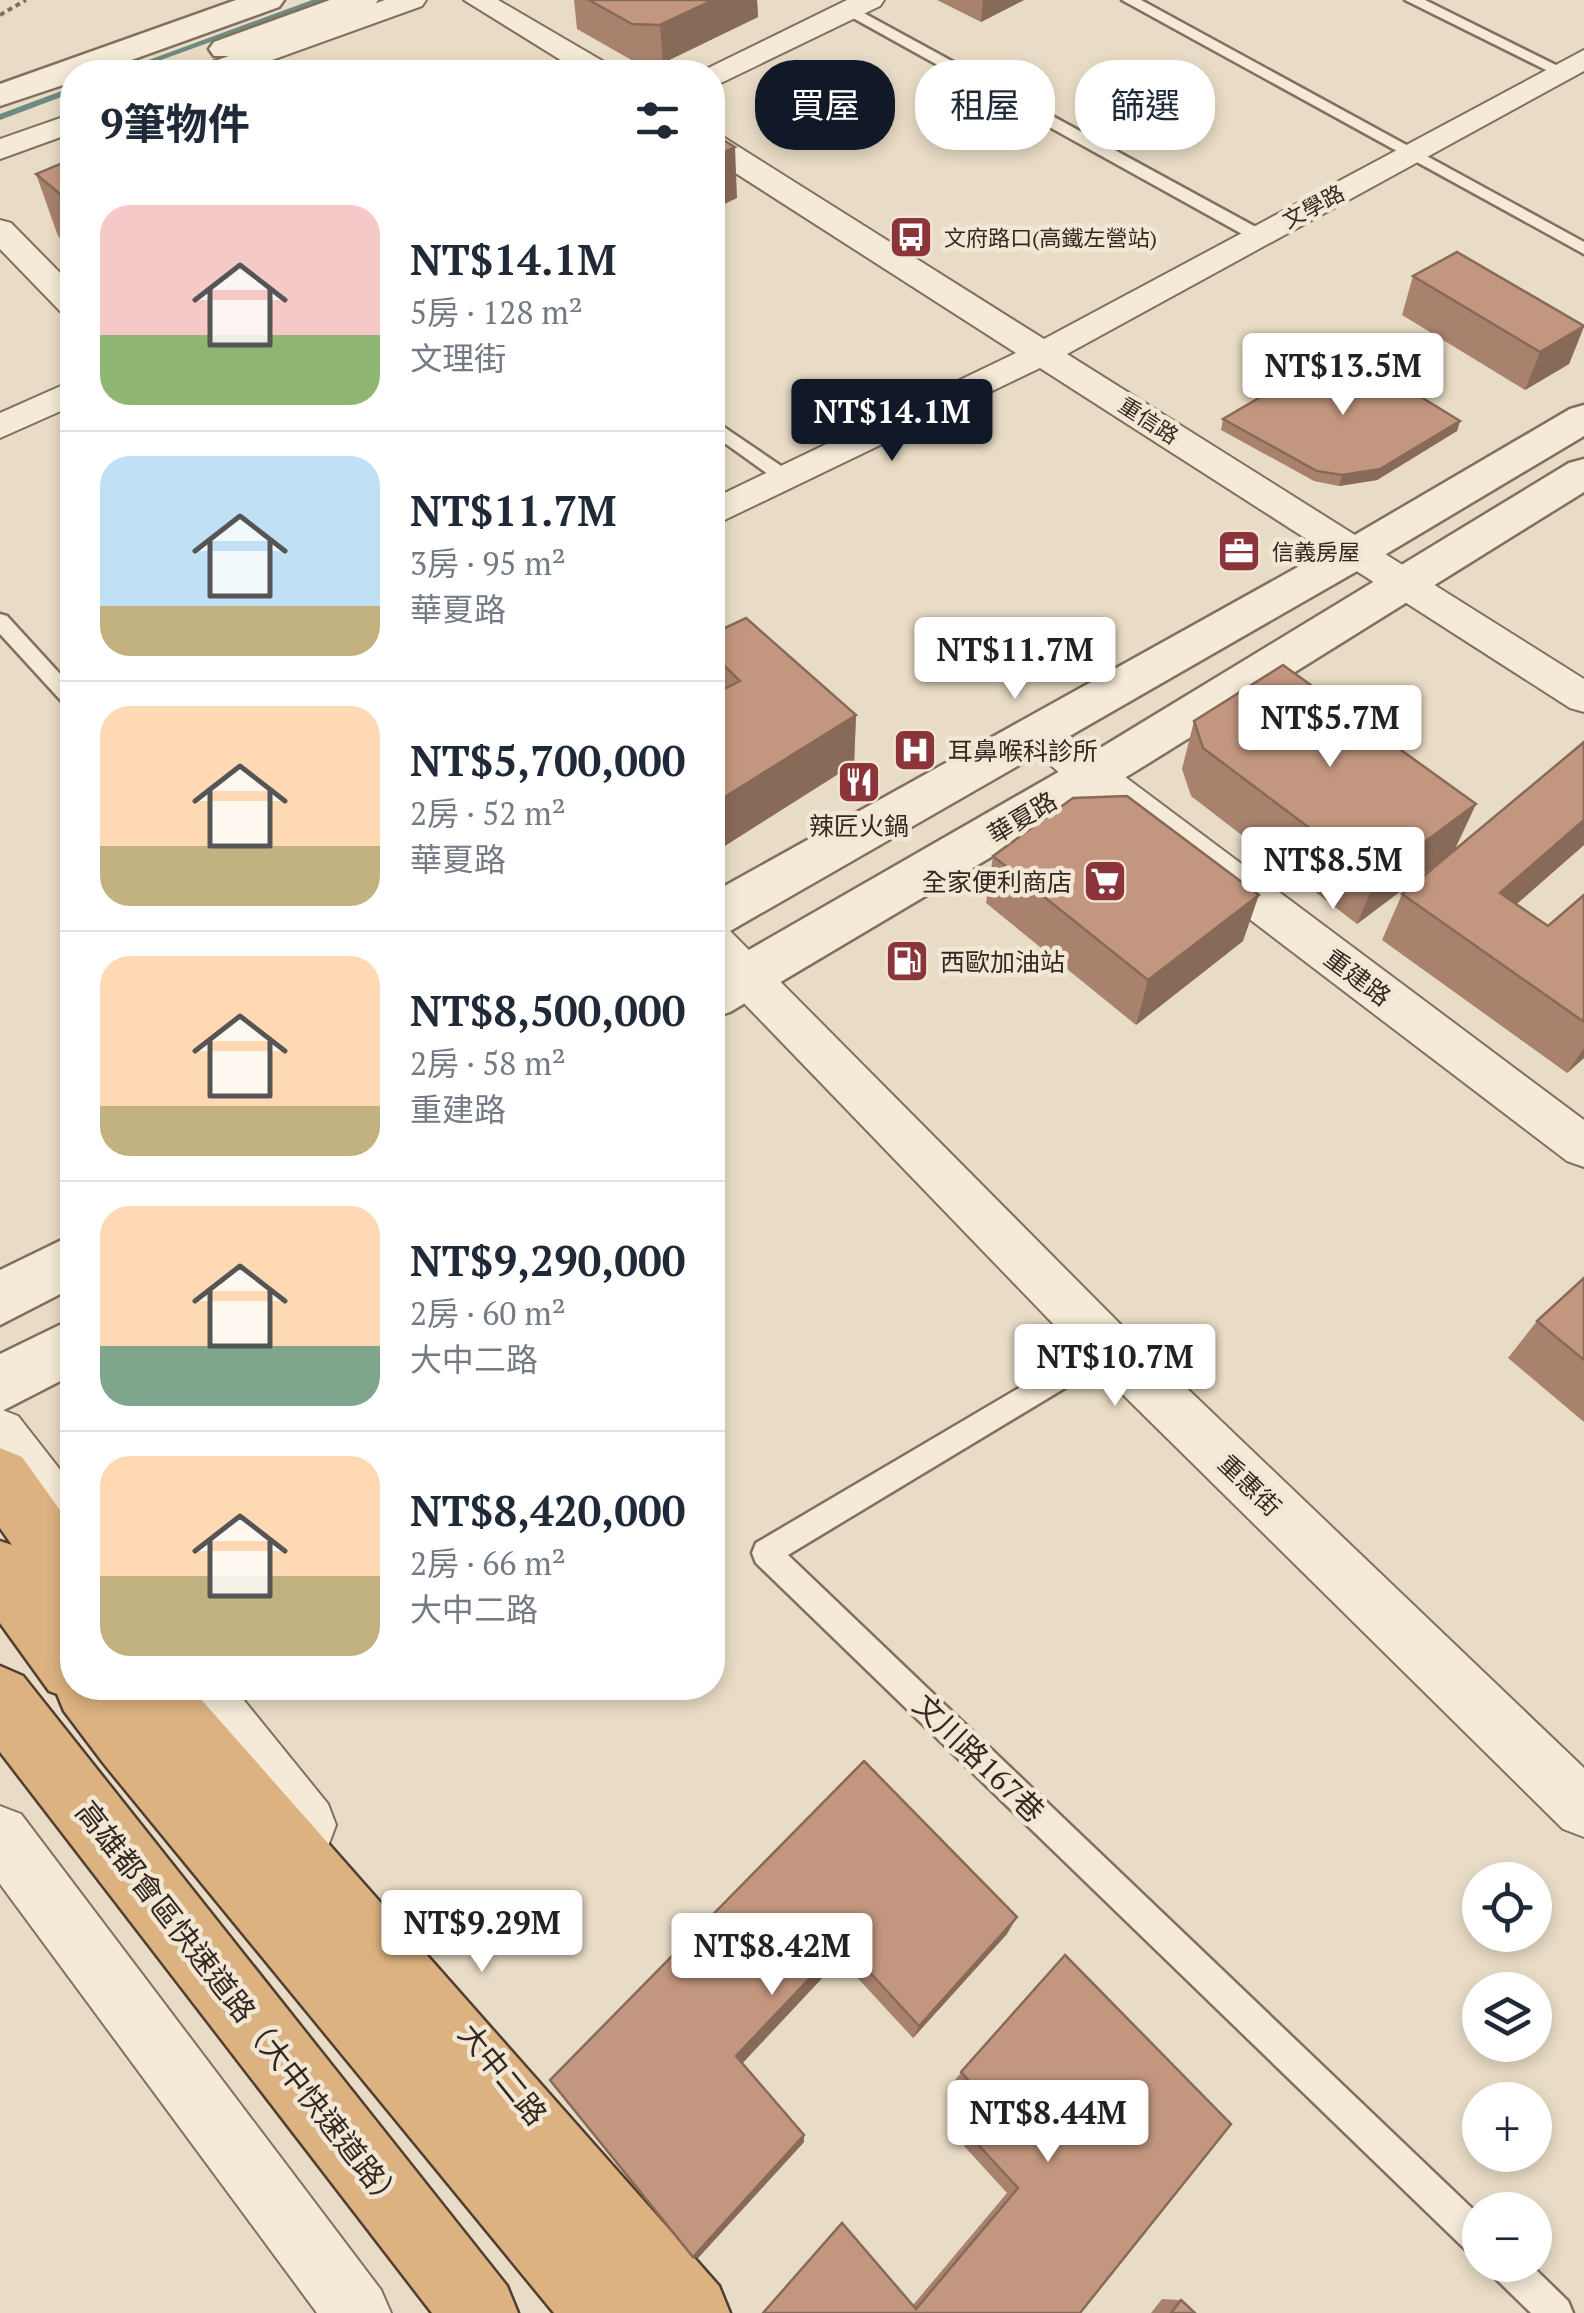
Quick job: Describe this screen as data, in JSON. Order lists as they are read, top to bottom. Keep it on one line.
{"streets":{"highway":["高雄都會區快速道路（大中快速道路）"],"street":["文學路","重信路","華夏路","重建路","重惠街","大中二路"],"lane":["文川路167巷"]},"crossings":[["文學路","重信路"],["重信路","華夏路"],["華夏路","重建路"],["華夏路","重惠街"],["重惠街","文川路167巷"]],"places":{"bus stop":["文府路口(高鐵左營站)"],"office":["信義房屋"],"hospital":["耳鼻喉科診所"],"restaurant":["辣匠火鍋"],"supermarket":["全家便利商店"],"fuel station":["西歐加油站"]},"page":{"chip":["買屋","租屋","篩選"],"heading":"9筆物件","list":[{"name":"NT$14.1M","note":"5房 · 128 m² · 文理街"},{"name":"NT$11.7M","note":"3房 · 95 m² · 華夏路"},{"name":"NT$5,700,000","note":"2房 · 52 m² · 華夏路"},{"name":"NT$8,500,000","note":"2房 · 58 m² · 重建路"},{"name":"NT$9,290,000","note":"2房 · 60 m² · 大中二路"},{"name":"NT$8,420,000","note":"2房 · 66 m² · 大中二路"}],"price":["NT$13.5M","NT$14.1M","NT$11.7M","NT$5.7M","NT$8.5M","NT$10.7M","NT$9.29M","NT$8.42M","NT$8.44M"],"map_buttons":["+","−"]}}
